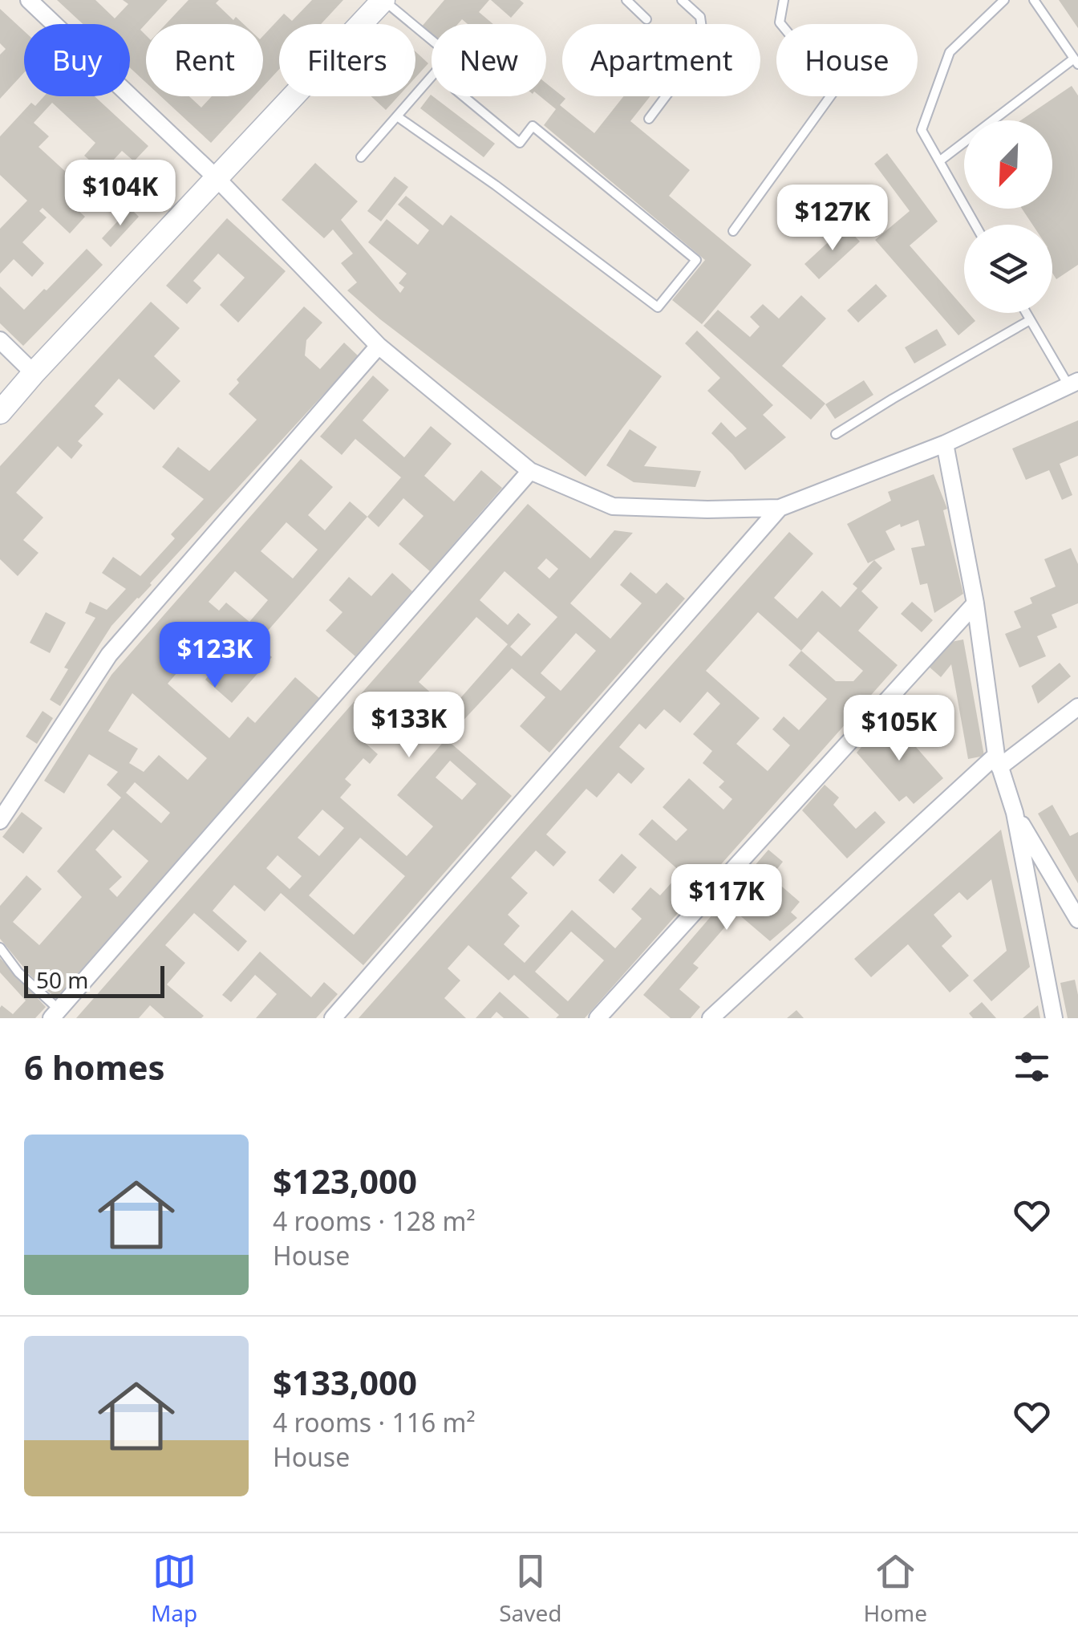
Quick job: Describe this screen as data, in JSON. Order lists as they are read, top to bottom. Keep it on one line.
{"scale_bar":"50 m","north":"bottom left","page":{"chip":["Buy","Rent","Filters","New","Apartment","House"],"price":["$104K","$127K","$123K","$133K","$105K","$117K"],"scale":"50 m","heading":"6 homes","list":[{"name":"$123,000","note":"4 rooms · 128 m² · House"},{"name":"$133,000","note":"4 rooms · 116 m² · House"}],"tabs":["Map","Saved","Home"]}}
